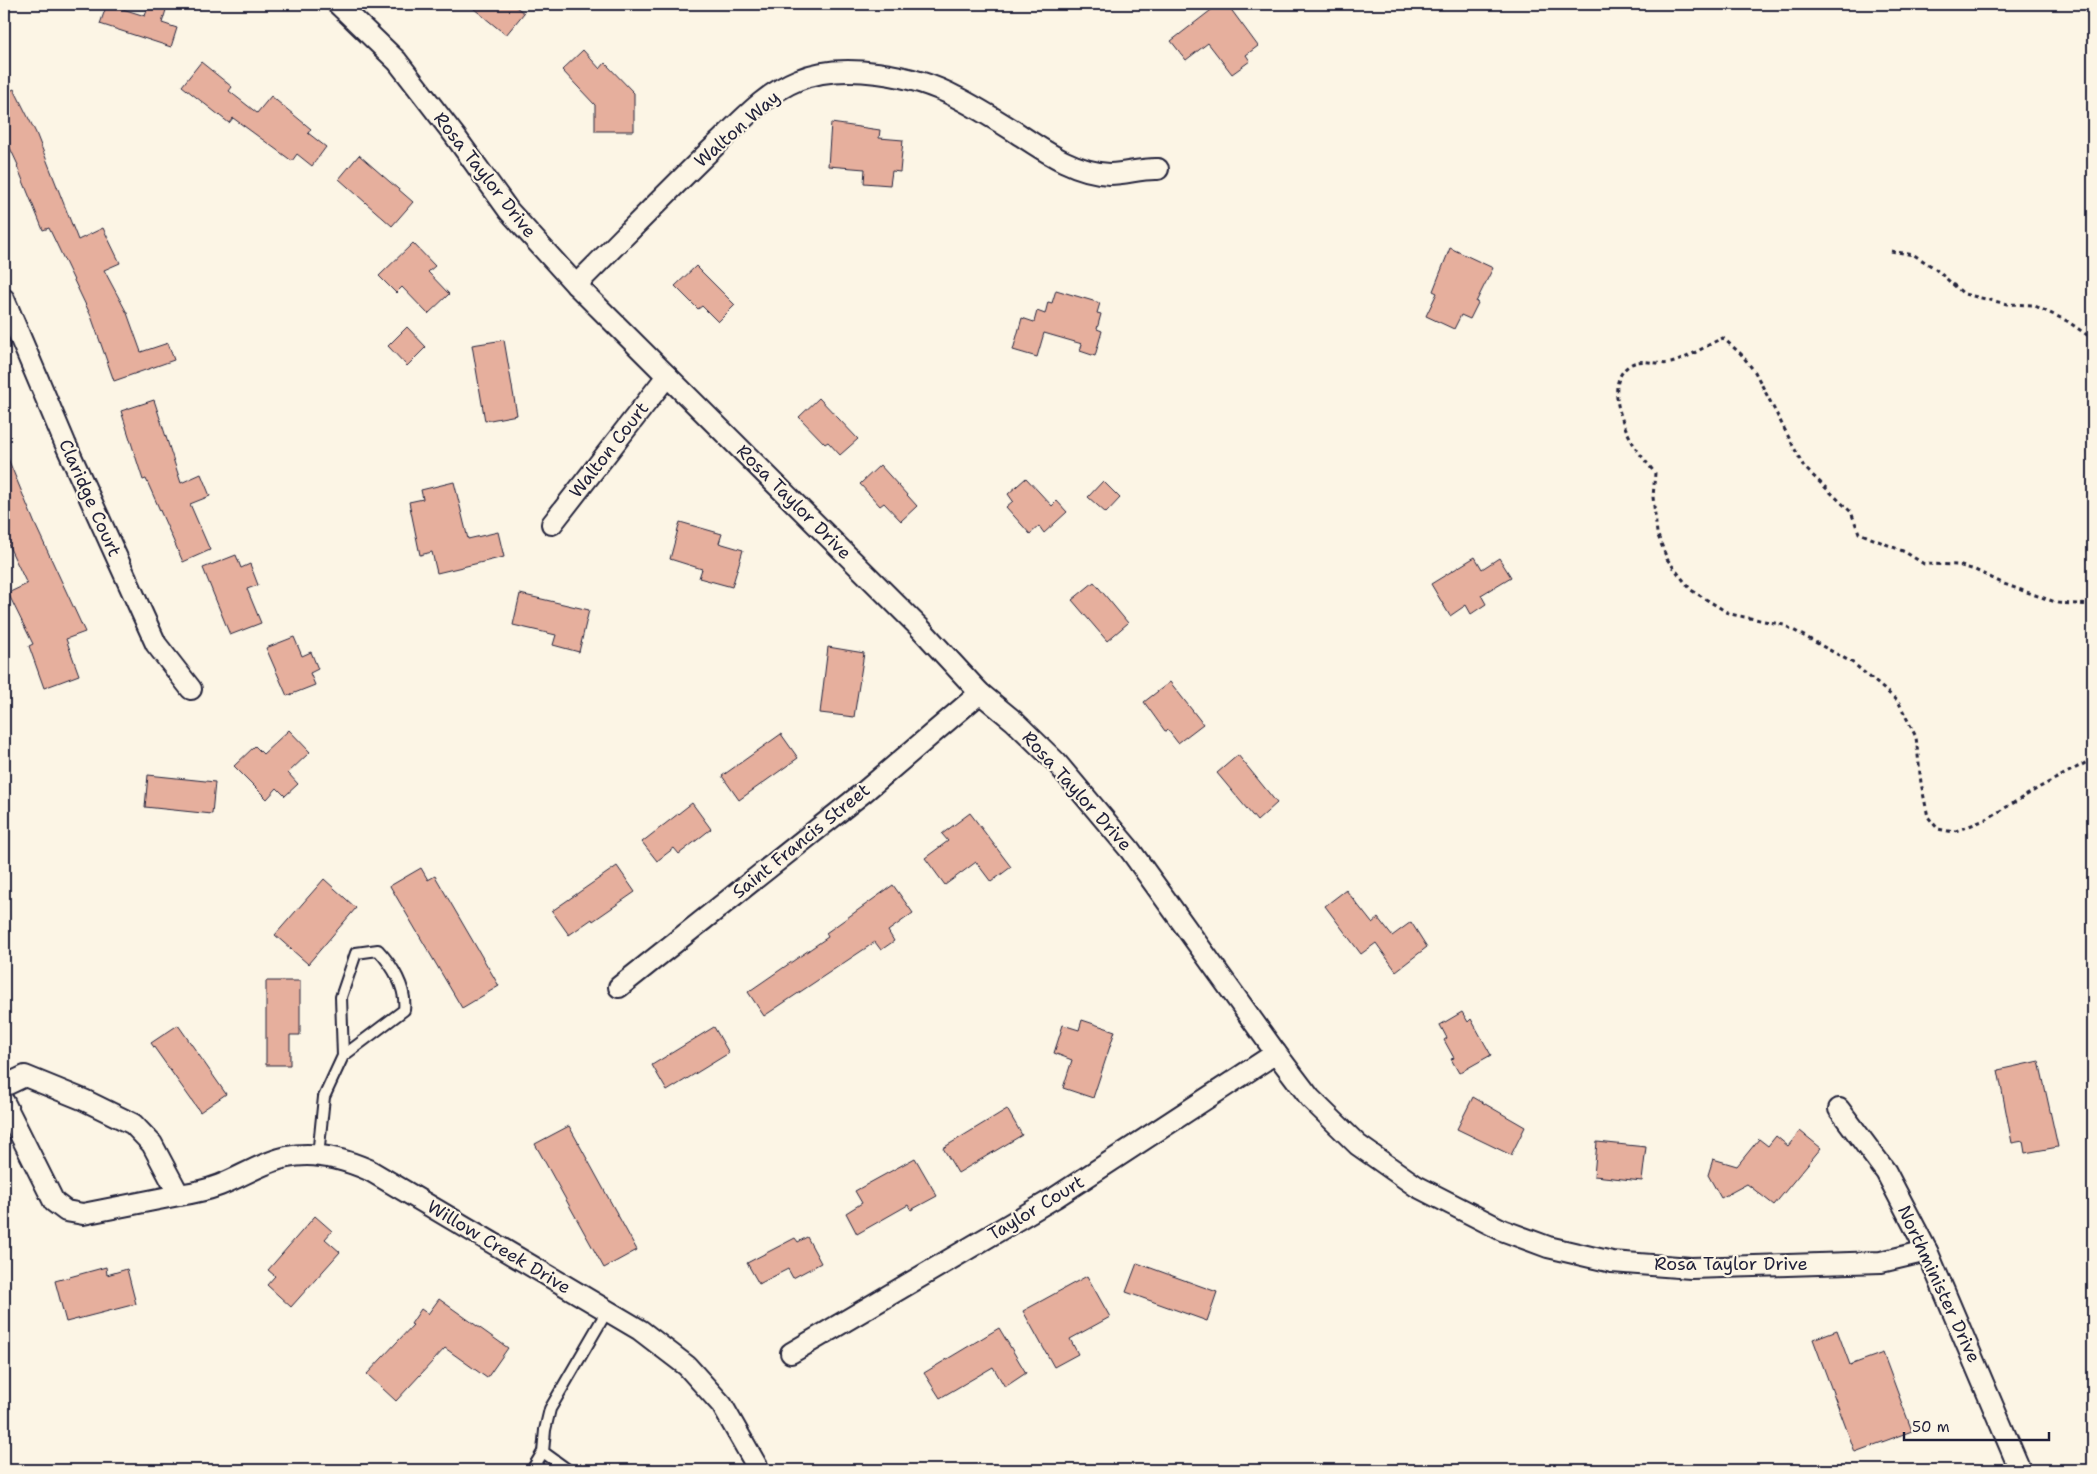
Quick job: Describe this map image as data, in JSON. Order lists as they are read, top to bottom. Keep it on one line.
{"streets":{"street":["Walton Way","Rosa Taylor Drive","Walton Court","Claridge Court","Saint Francis Street","Taylor Court","Willow Creek Drive","Northminister Drive"]},"crossings":[["Walton Way","Rosa Taylor Drive"],["Rosa Taylor Drive","Walton Court"],["Rosa Taylor Drive","Saint Francis Street"],["Rosa Taylor Drive","Taylor Court"],["Rosa Taylor Drive","Northminister Drive"]],"scale_bar":"50 m"}
